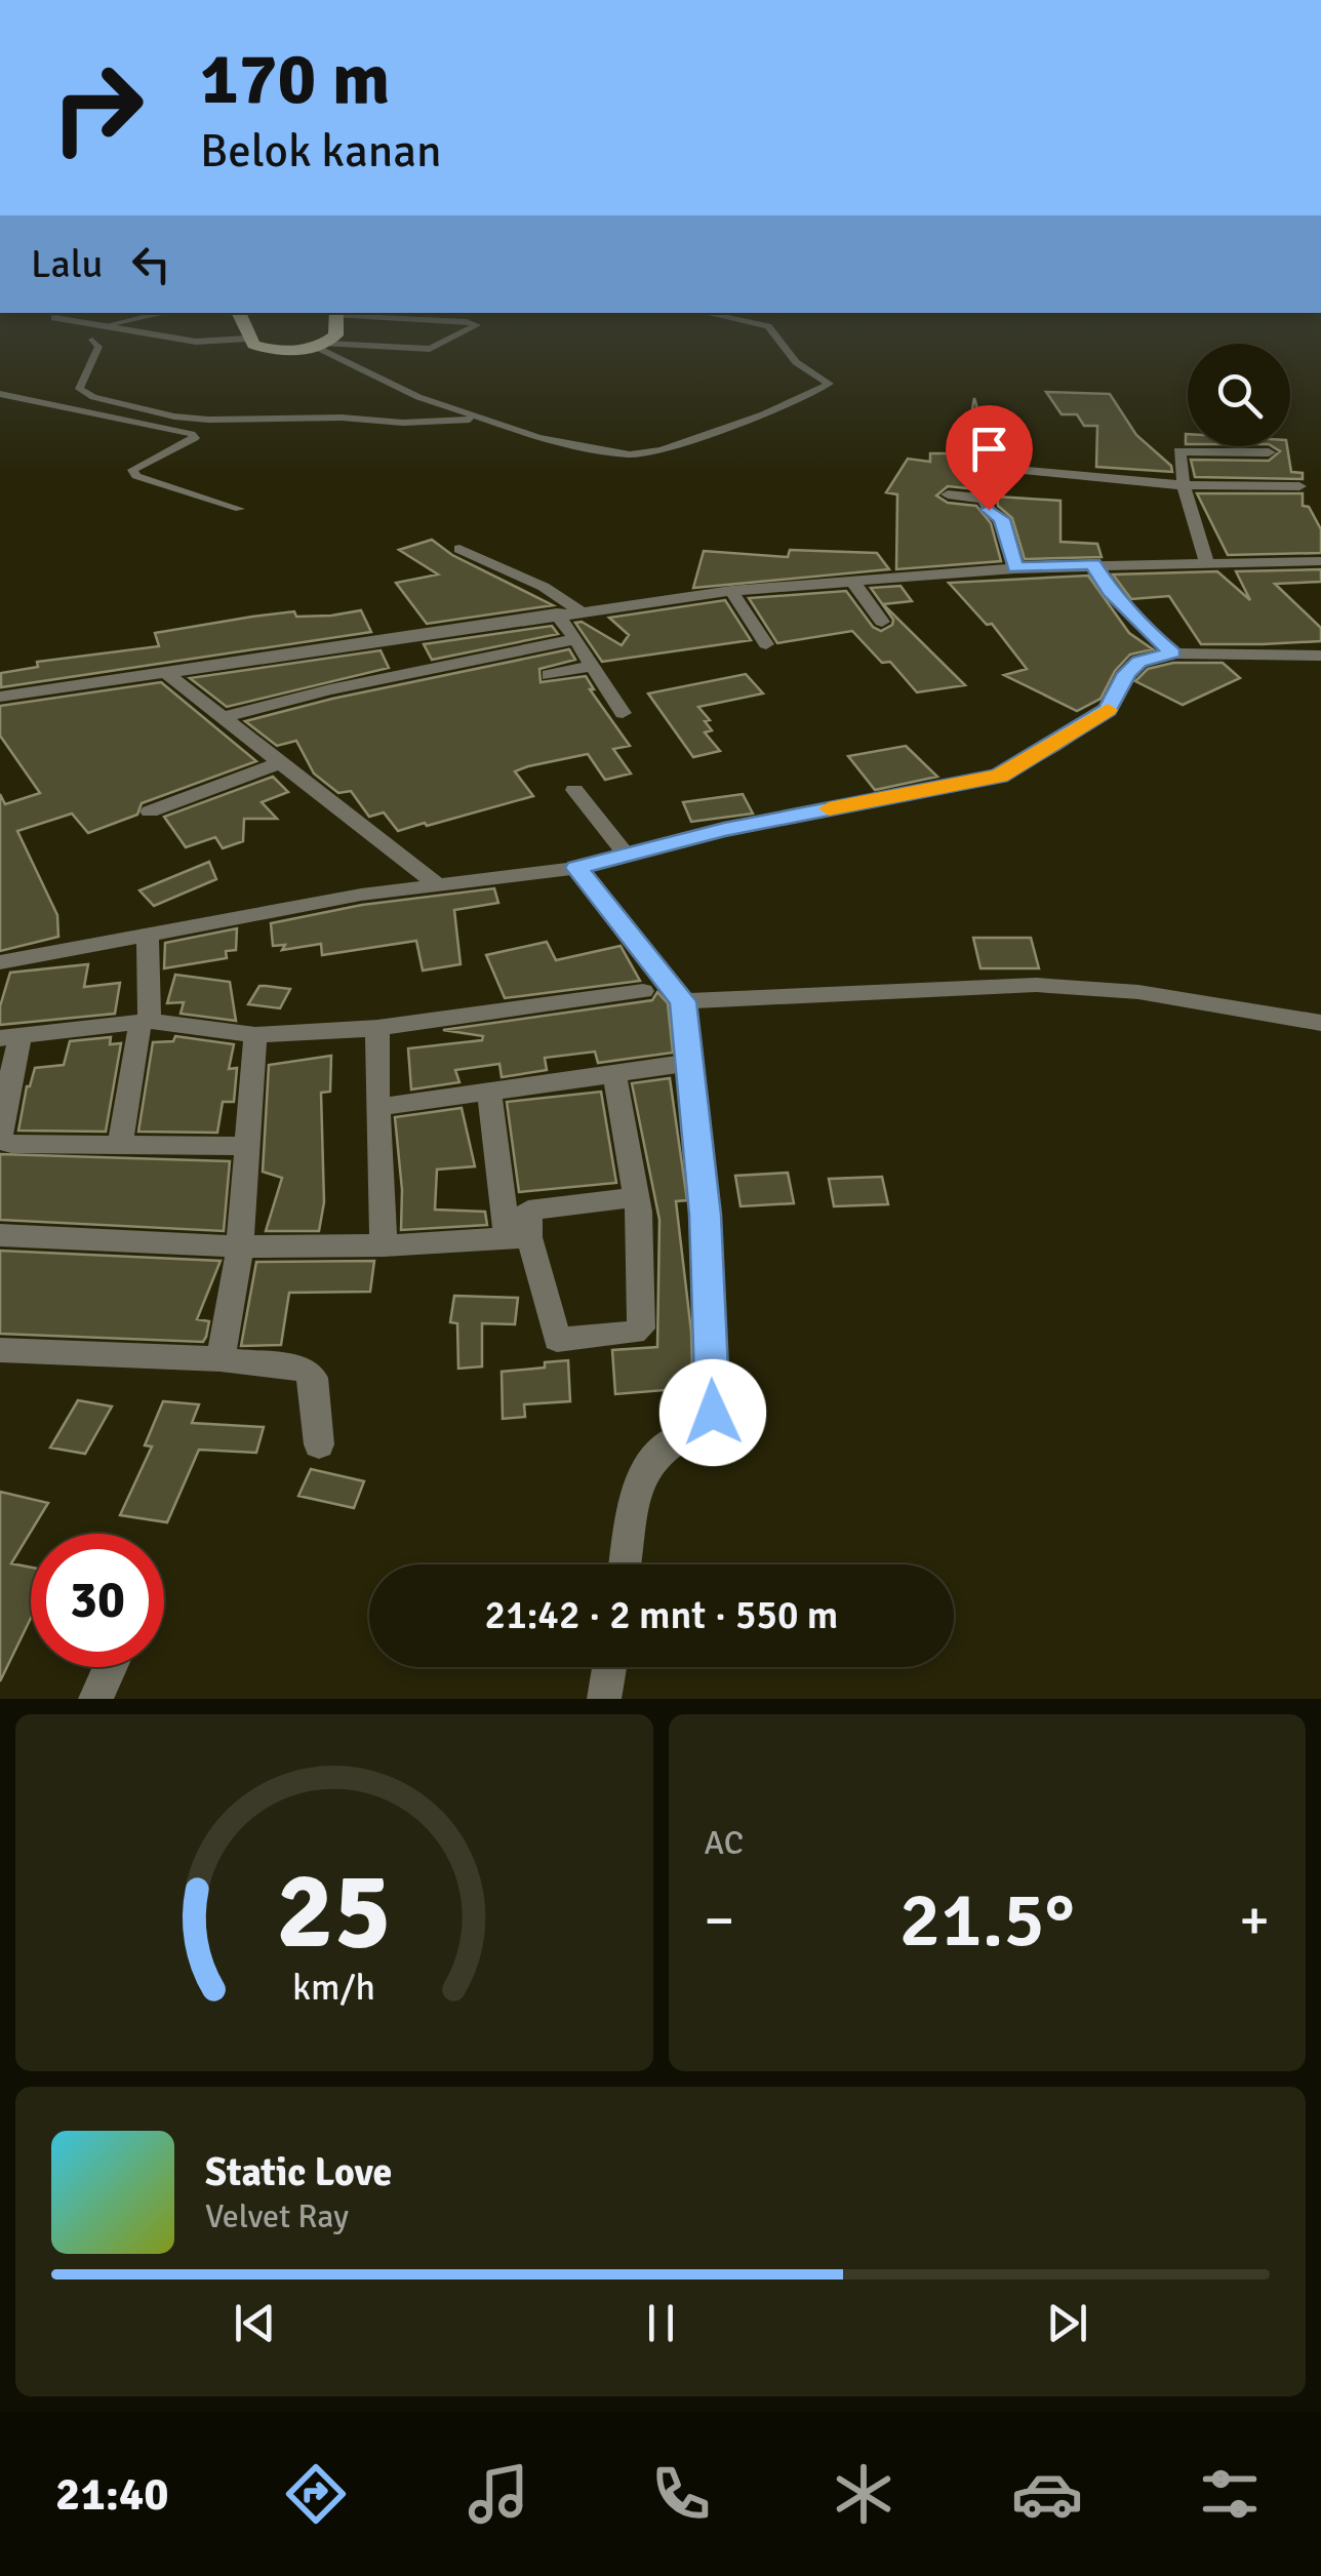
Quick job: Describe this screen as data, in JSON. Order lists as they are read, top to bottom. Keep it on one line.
{"page":{"turn":["170 m","Belok kanan"],"then":"Lalu","limit":"30","trip":"21:42 · 2 mnt · 550 m","tile":"AC","heat":["−","21.5°","+"],"song":["Static Love","Velvet Ray"],"tabs":"21:40","gauge":["25","km/h"]}}
